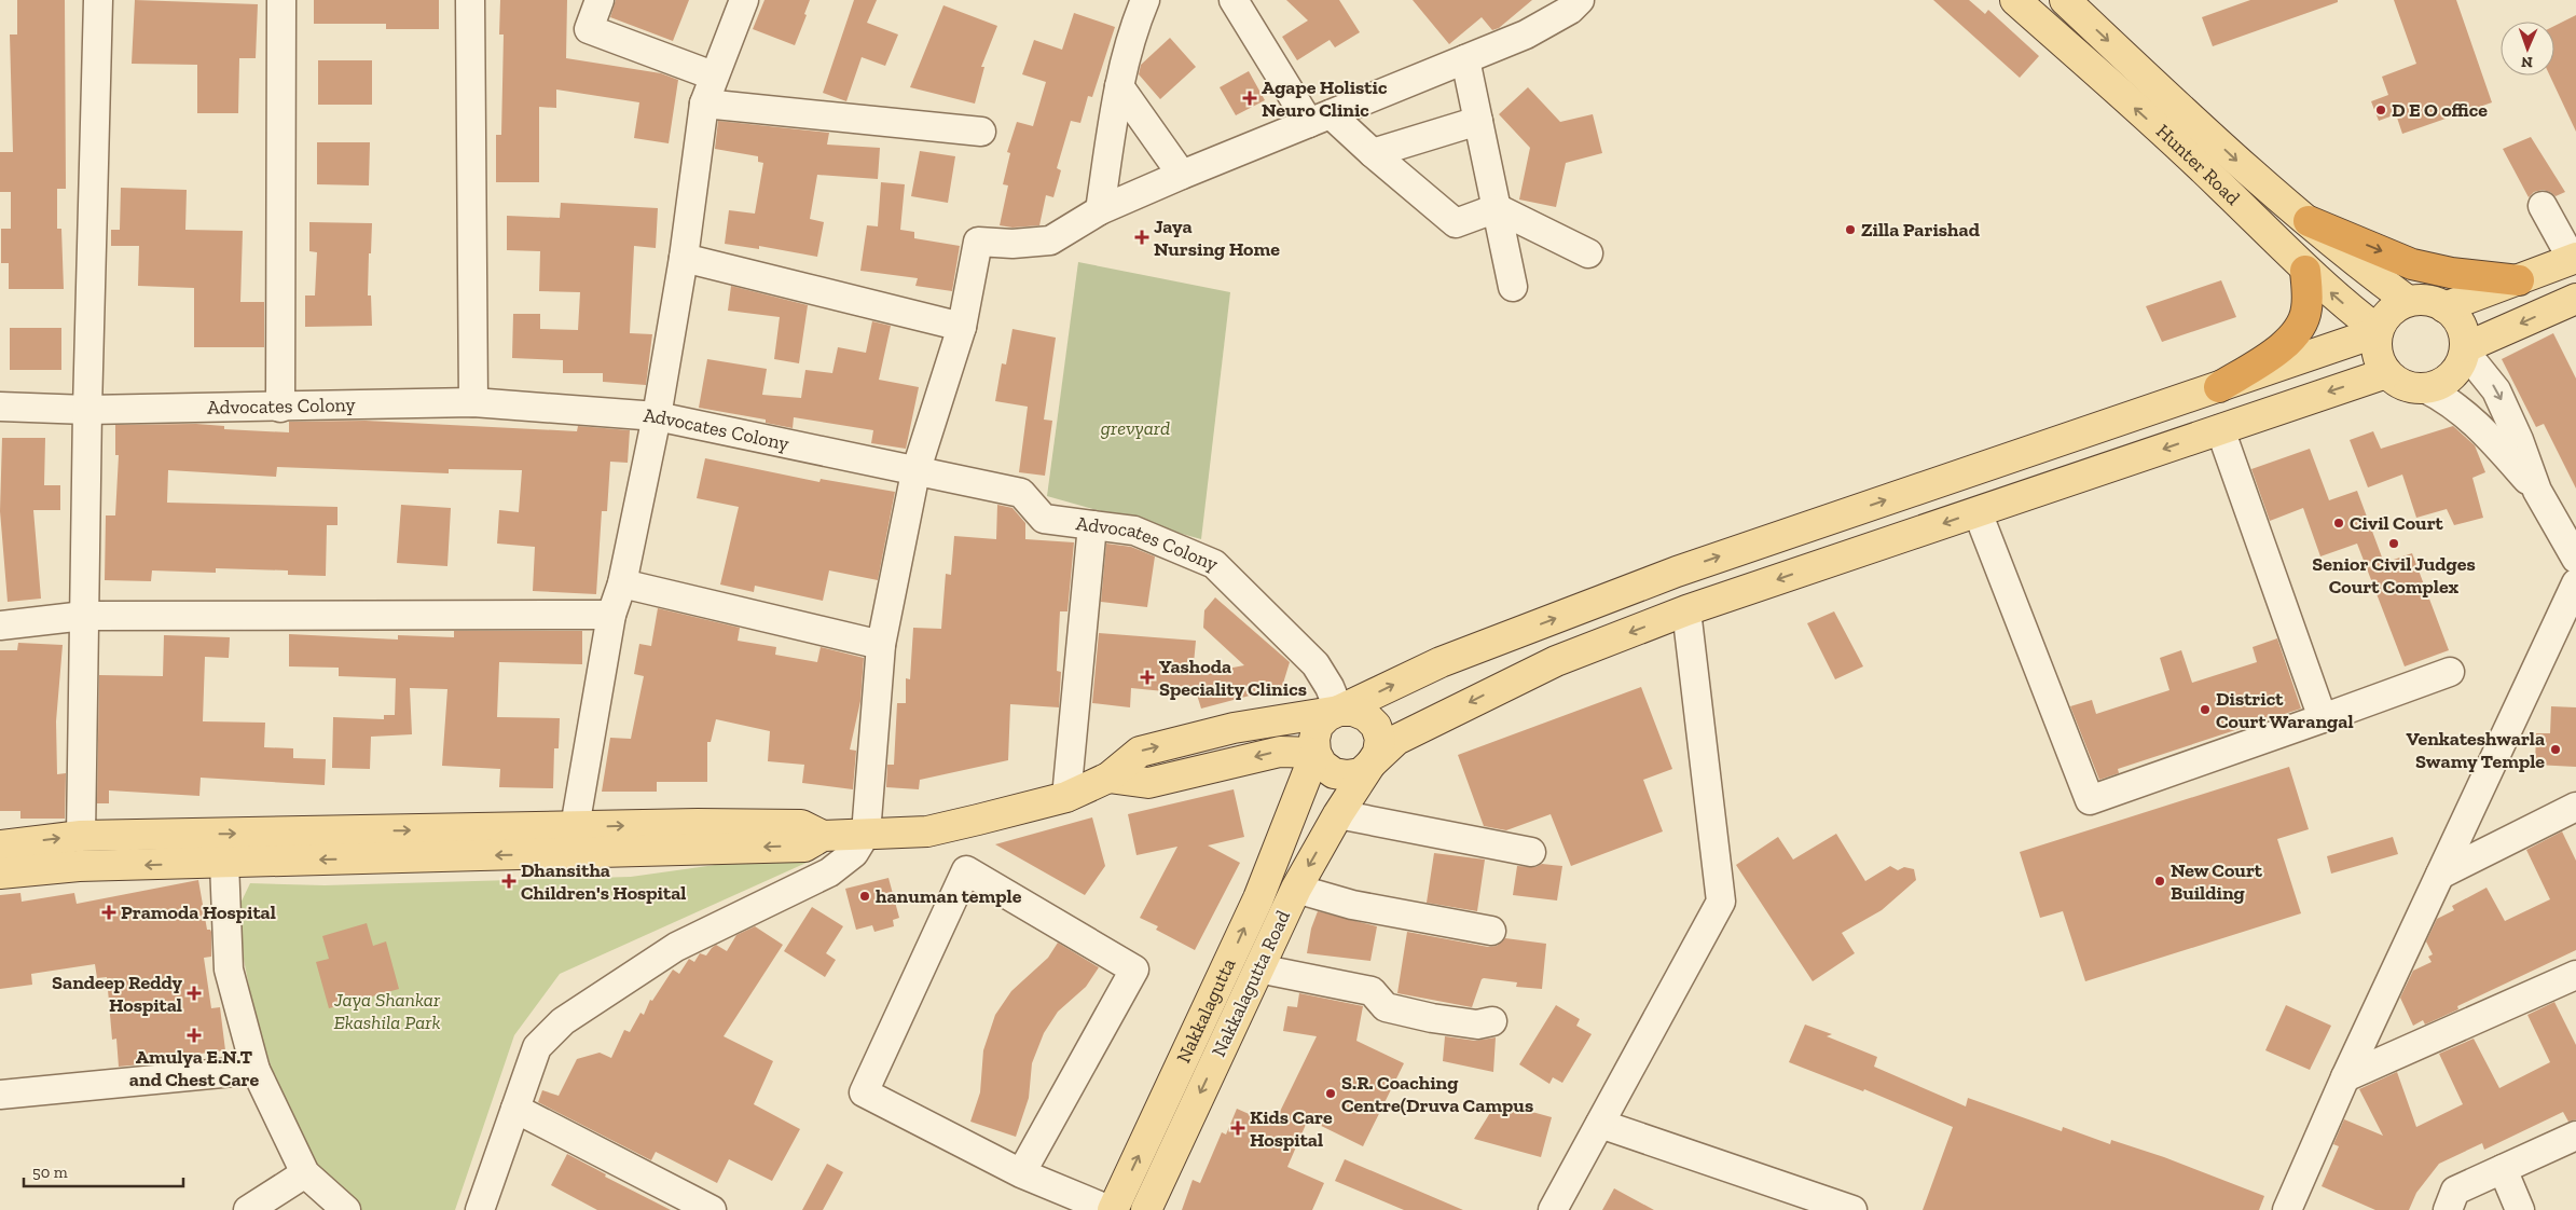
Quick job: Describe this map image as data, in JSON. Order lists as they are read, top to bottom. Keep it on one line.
{"streets":{"main road":["Hunter Road","Nakkalagutta Road","Nakkalagutta"],"street":["Advocates Colony"]},"crossings":[["Advocates Colony","Nakkalagutta Road"],["Advocates Colony","Nakkalagutta"],["Nakkalagutta Road","Nakkalagutta"]],"one_way":["Nakkalagutta Road","Nakkalagutta"],"parks":["grevyard","Jaya Shankar Ekashila Park"],"places":{"health":["Agape Holistic Neuro Clinic","Jaya Nursing Home","Yashoda Speciality Clinics","Dhansitha Children's Hospital","Pramoda Hospital","Sandeep Reddy Hospital","Amulya E.N.T and Chest Care","Kids Care Hospital"],"other":["D E O office","Zilla Parishad","Civil Court","Senior Civil Judges Court Complex","District Court Warangal","Venkateshwarla Swamy Temple","New Court Building","hanuman temple","S.R. Coaching Centre(Druva Campus"]},"scale_bar":"50 m","north":"bottom"}
